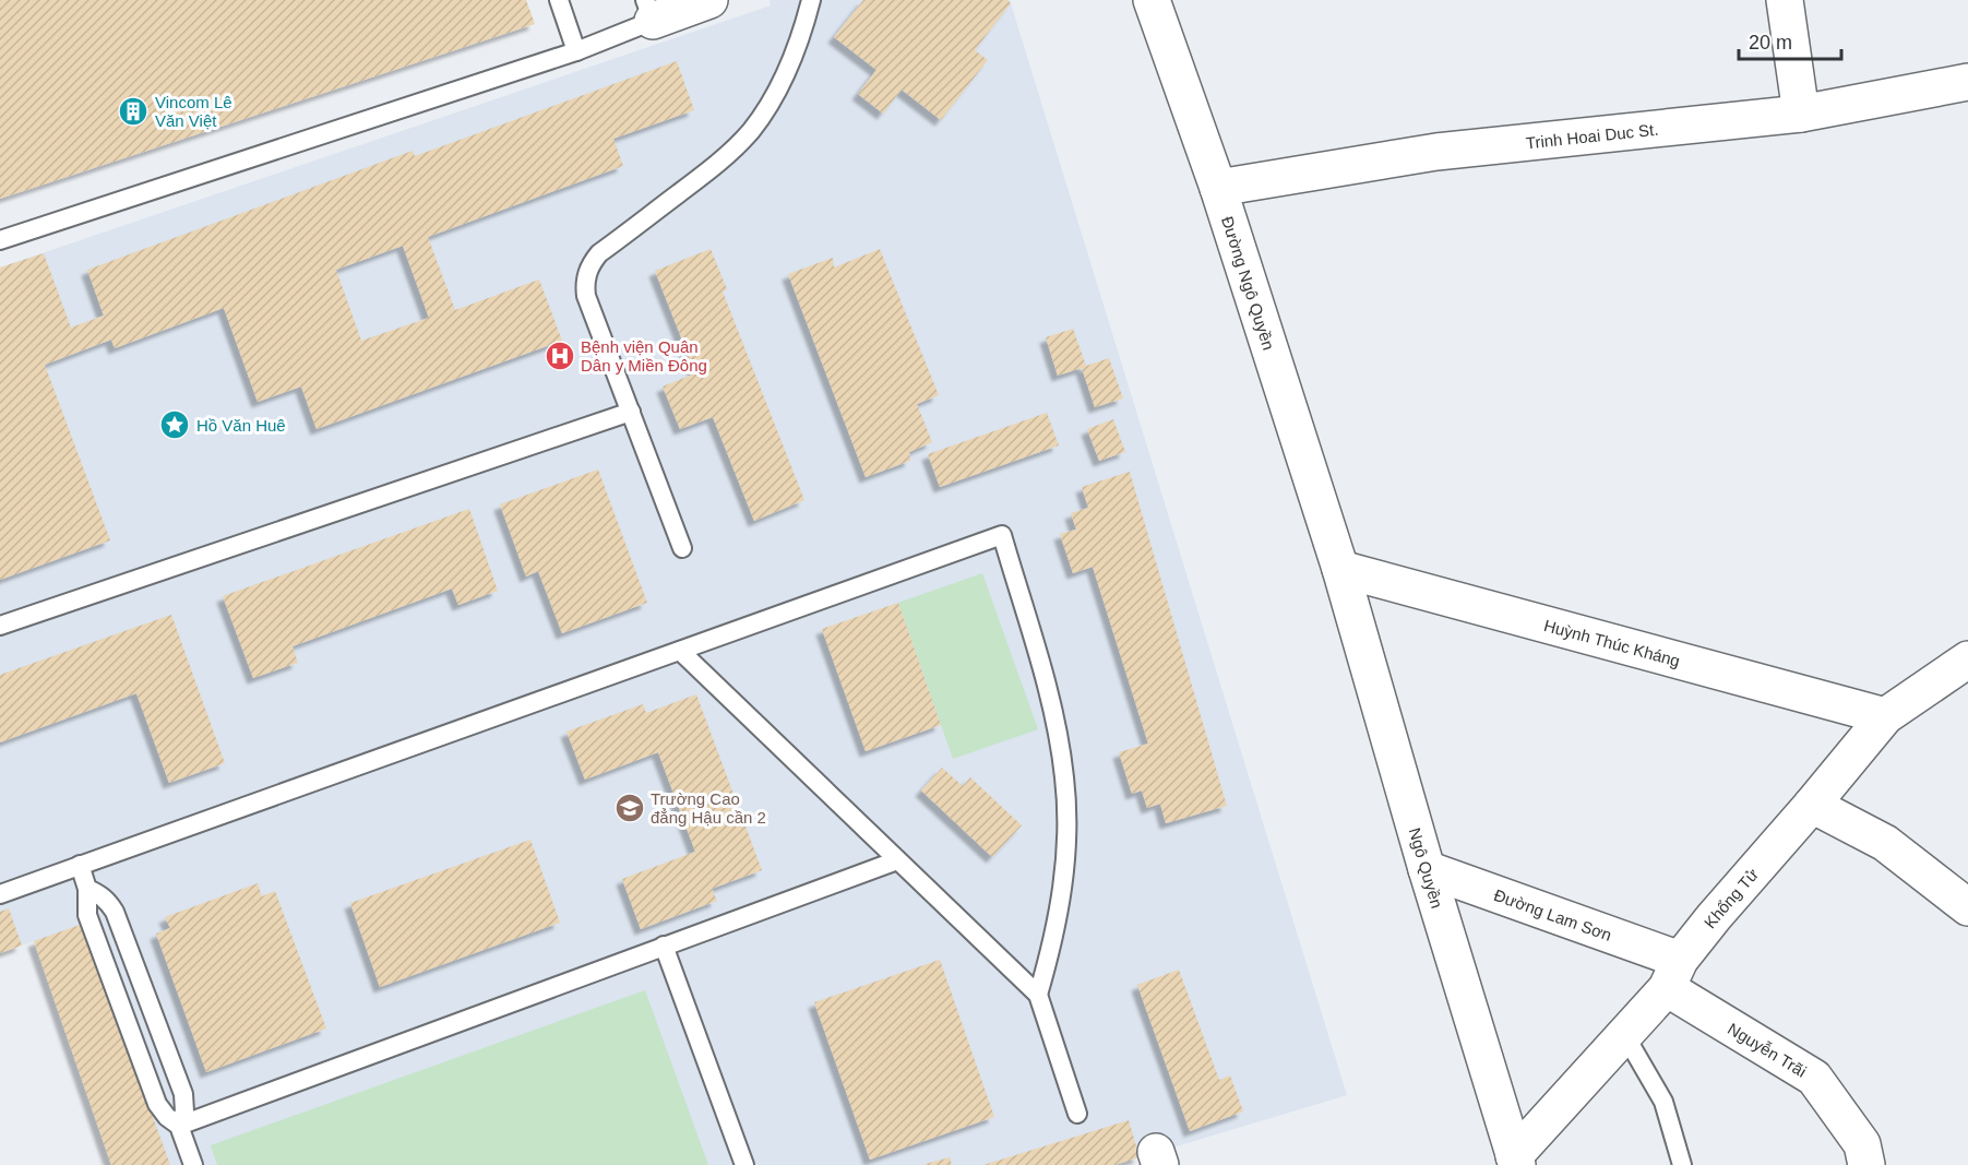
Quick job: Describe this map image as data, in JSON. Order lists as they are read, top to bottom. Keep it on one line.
{"streets":{"street":["Trinh Hoai Duc St.","Đường Ngô Quyền","Huỳnh Thúc Kháng","Ngô Quyền","Khổng Tử","Đường Lam Sơn","Nguyễn Trãi"]},"crossings":[["Trinh Hoai Duc St.","Đường Ngô Quyền"],["Đường Ngô Quyền","Huỳnh Thúc Kháng"],["Đường Ngô Quyền","Ngô Quyền"],["Huỳnh Thúc Kháng","Ngô Quyền"],["Huỳnh Thúc Kháng","Khổng Tử"],["Ngô Quyền","Khổng Tử"],["Ngô Quyền","Đường Lam Sơn"],["Khổng Tử","Đường Lam Sơn"],["Khổng Tử","Nguyễn Trãi"],["Đường Lam Sơn","Nguyễn Trãi"]],"places":{"building":["Vincom Lê Văn Việt"],"hospital":["Bệnh viện Quân Dân y Miền Đông"],"place":["Hồ Văn Huê"],"school or university":["Trường Cao đẳng Hậu cần 2"]},"scale_bar":"20 m"}
